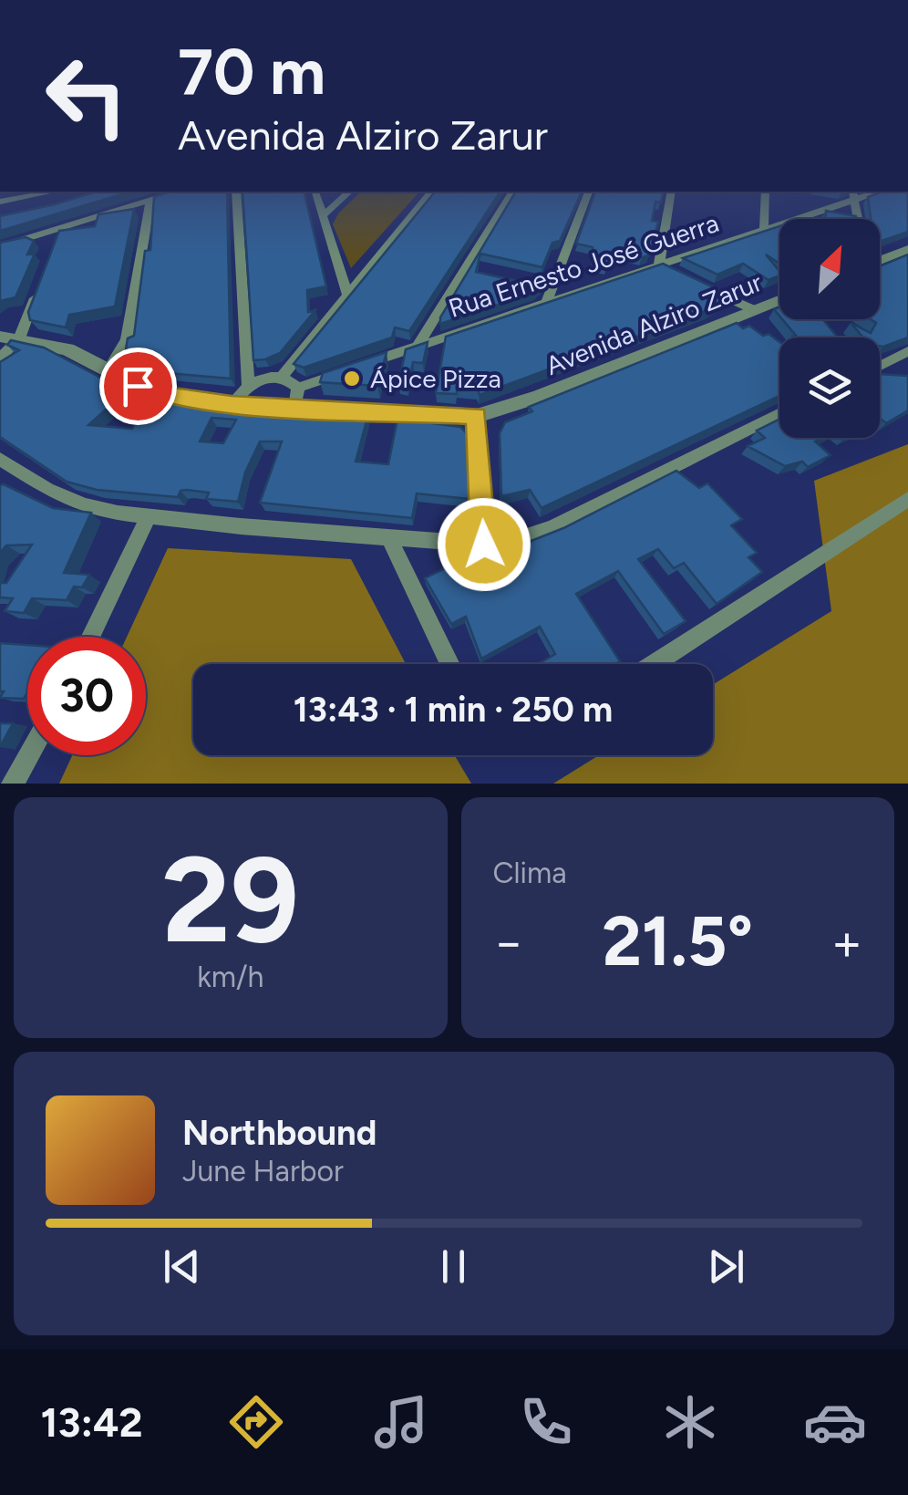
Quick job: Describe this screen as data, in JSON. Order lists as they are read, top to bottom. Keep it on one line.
{"streets":{"street":["Rua Ernesto José Guerra","Avenida Alziro Zarur"]},"places":["Ápice Pizza"],"north":"top right","page":{"turn":["70 m","Avenida Alziro Zarur"],"limit":"30","trip":"13:43 · 1 min · 250 m","tile":[["29","km/h"],"Clima"],"heat":["−","21.5°","+"],"song":["Northbound","June Harbor"],"tabs":"13:42"}}
